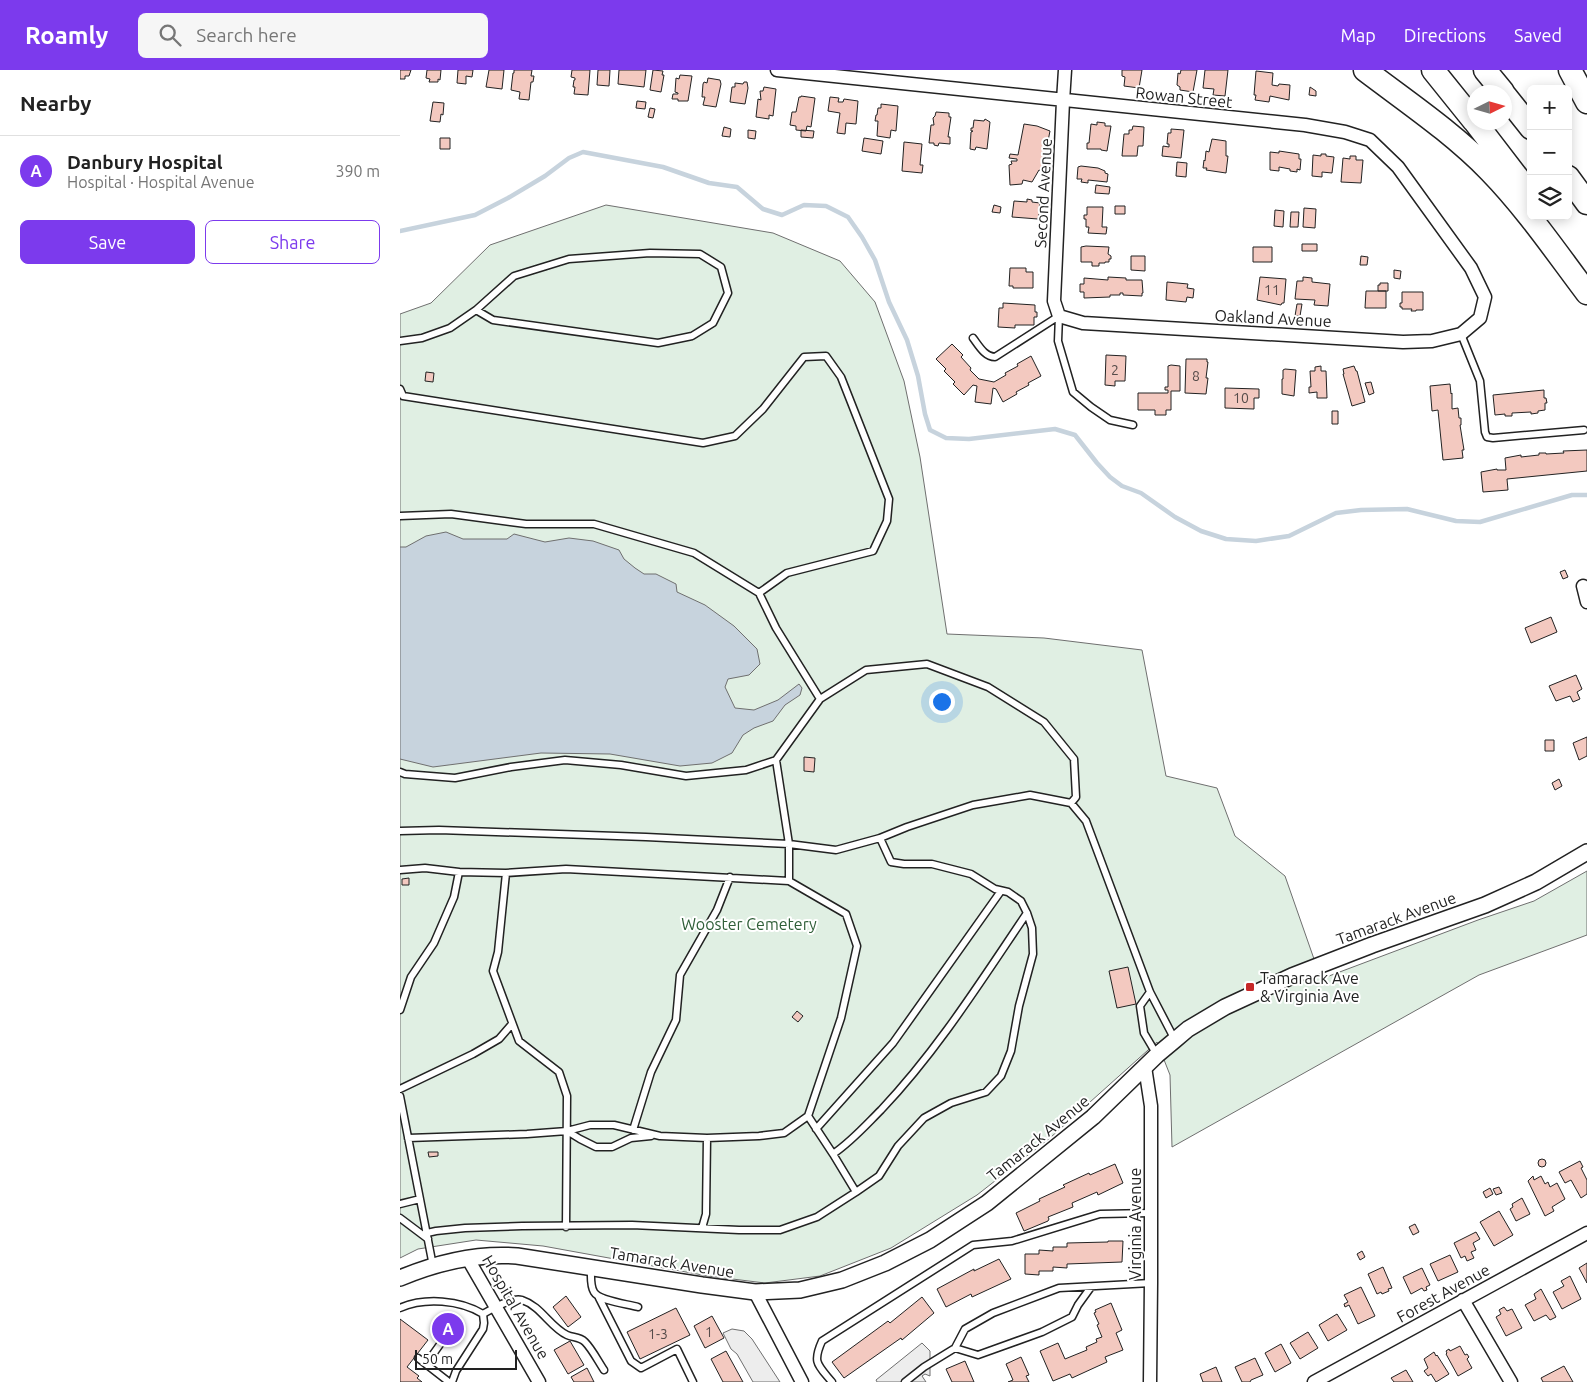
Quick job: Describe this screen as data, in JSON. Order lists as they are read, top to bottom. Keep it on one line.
{"streets":{"street":["Rowan Street","Second Avenue","Oakland Avenue","Tamarack Avenue","Virginia Avenue","Forest Avenue","Hospital Avenue"]},"crossings":[["Rowan Street","Second Avenue"],["Rowan Street","Oakland Avenue"],["Second Avenue","Oakland Avenue"],["Tamarack Avenue","Virginia Avenue"],["Tamarack Avenue","Hospital Avenue"]],"parks":["Wooster Cemetery"],"places":{"transit":["Tamarack Ave & Virginia Ave"]},"house_numbers":["11","2","8","10","1","1-3"],"scale_bar":"50 m","north":"right","page":{"header":"Roamly","search":"Search here","nav":["Map","Directions","Saved"],"heading":"Nearby","map_buttons":["+","−"],"list":[{"mark":"A","name":"Danbury Hospital","note":"Hospital · Hospital Avenue","value":"390 m"}],"buttons":["Save","Share"],"pins":"A","scale":"50 m"}}
